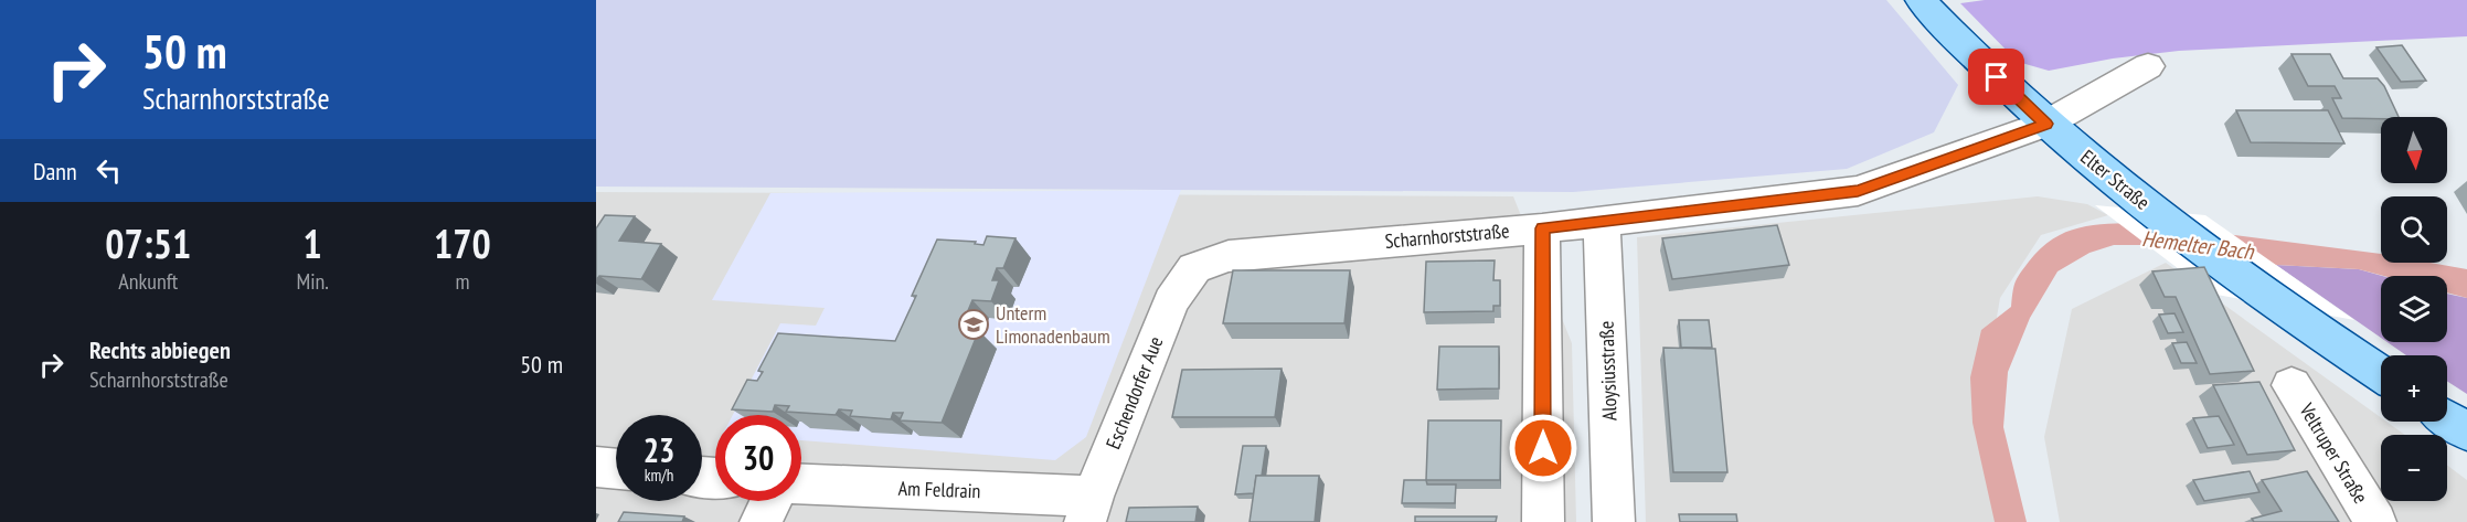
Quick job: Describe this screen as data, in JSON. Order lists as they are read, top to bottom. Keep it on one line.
{"streets":{"main road":["Elter Straße"],"street":["Scharnhorststraße","Aloysiusstraße","Eschendorfer Aue","Veltruper Straße","Am Feldrain"]},"crossings":[["Elter Straße","Scharnhorststraße"],["Scharnhorststraße","Aloysiusstraße"],["Scharnhorststraße","Eschendorfer Aue"],["Eschendorfer Aue","Am Feldrain"]],"water":["Hemelter Bach"],"places":{"school or university":["Unterm Limonadenbaum"]},"north":"bottom","page":{"turn":["50 m","Scharnhorststraße"],"map_buttons":["+","−"],"then":"Dann","eta":["07:51","Ankunft","1","Min.","170","m"],"list":[{"name":"Rechts abbiegen","note":"Scharnhorststraße","value":"50 m"}],"speed":"23 km/h","limit":"30"}}
